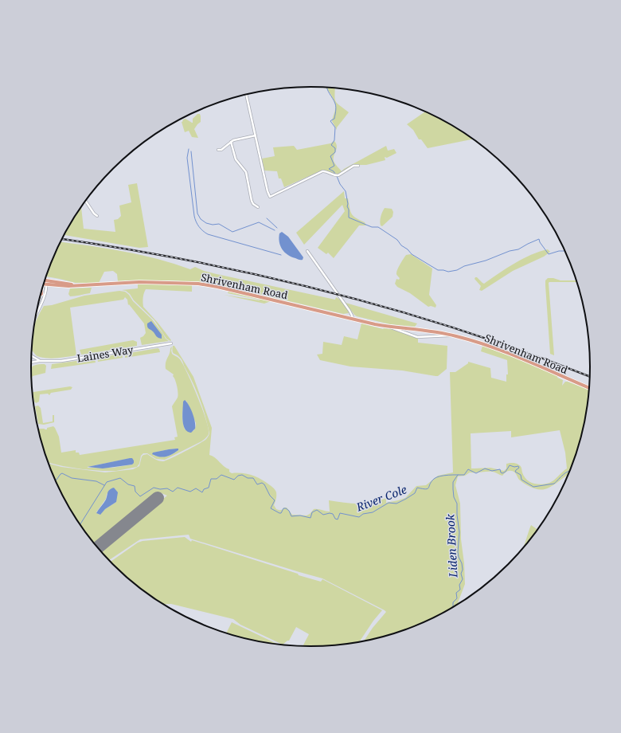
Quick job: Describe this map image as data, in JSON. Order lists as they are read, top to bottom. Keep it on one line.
{"streets":{"highway":["Shrivenham Road"],"street":["Laines Way"]},"water":["River Cole","Liden Brook"]}
